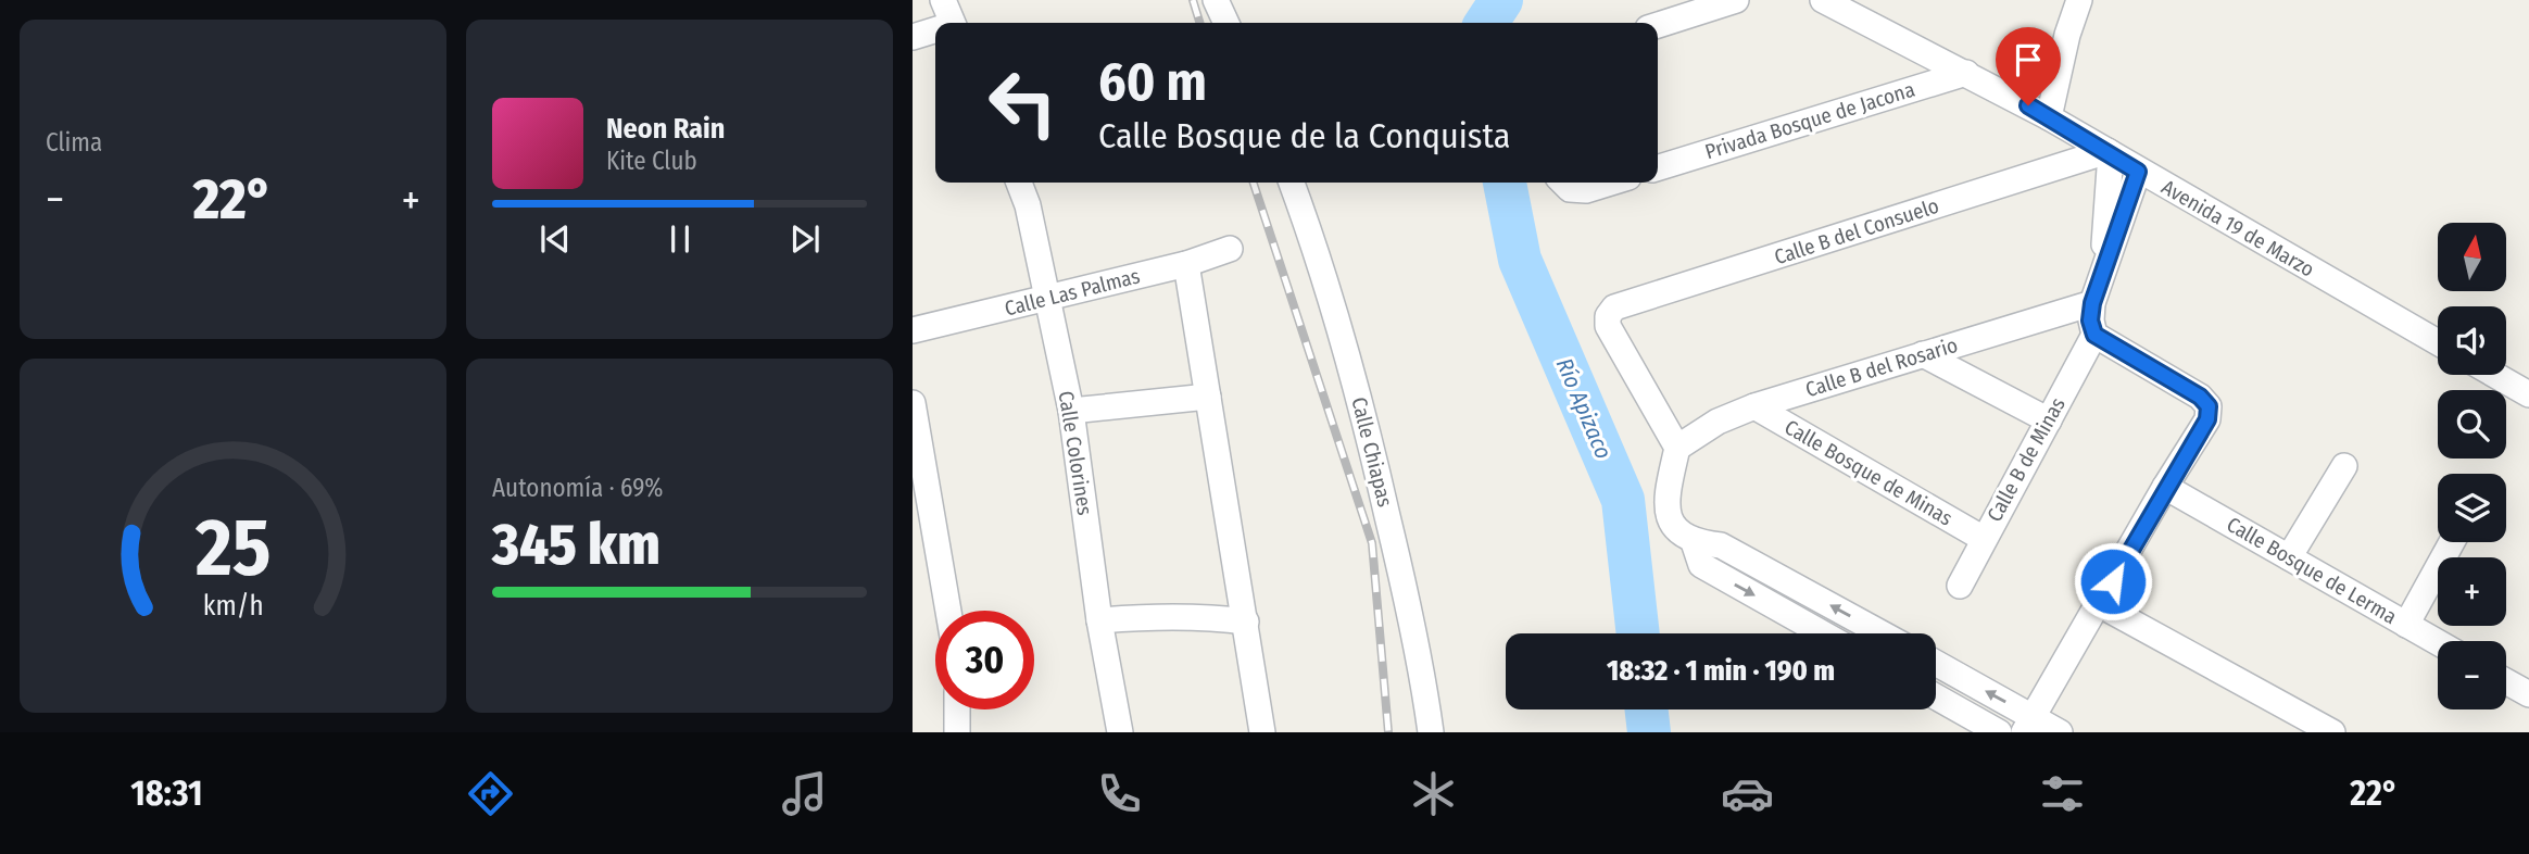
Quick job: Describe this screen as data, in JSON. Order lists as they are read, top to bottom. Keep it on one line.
{"streets":{"street":["Privada Bosque de Jacona","Avenida 19 de Marzo","Calle B del Consuelo","Calle Las Palmas","Calle B del Rosario","Calle Chiapas","Calle Colorines","Calle B de Minas","Calle Bosque de Minas","Calle Bosque de Lerma"]},"crossings":[["Privada Bosque de Jacona","Avenida 19 de Marzo"],["Avenida 19 de Marzo","Calle B del Consuelo"],["Calle B del Consuelo","Calle B del Rosario"],["Calle Las Palmas","Calle Colorines"],["Calle B del Rosario","Calle Bosque de Minas"],["Calle B de Minas","Calle Bosque de Minas"]],"water":["Río Apizaco"],"north":"top","page":{"tile":["Clima",["Autonomía · 69%","345 km"]],"turn":["60 m","Calle Bosque de la Conquista"],"song":["Neon Rain","Kite Club"],"heat":["−","22°","+"],"map_buttons":["+","−"],"limit":"30","trip":"18:32 · 1 min · 190 m","tabs":["18:31","22°"],"gauge":["25","km/h"]}}
